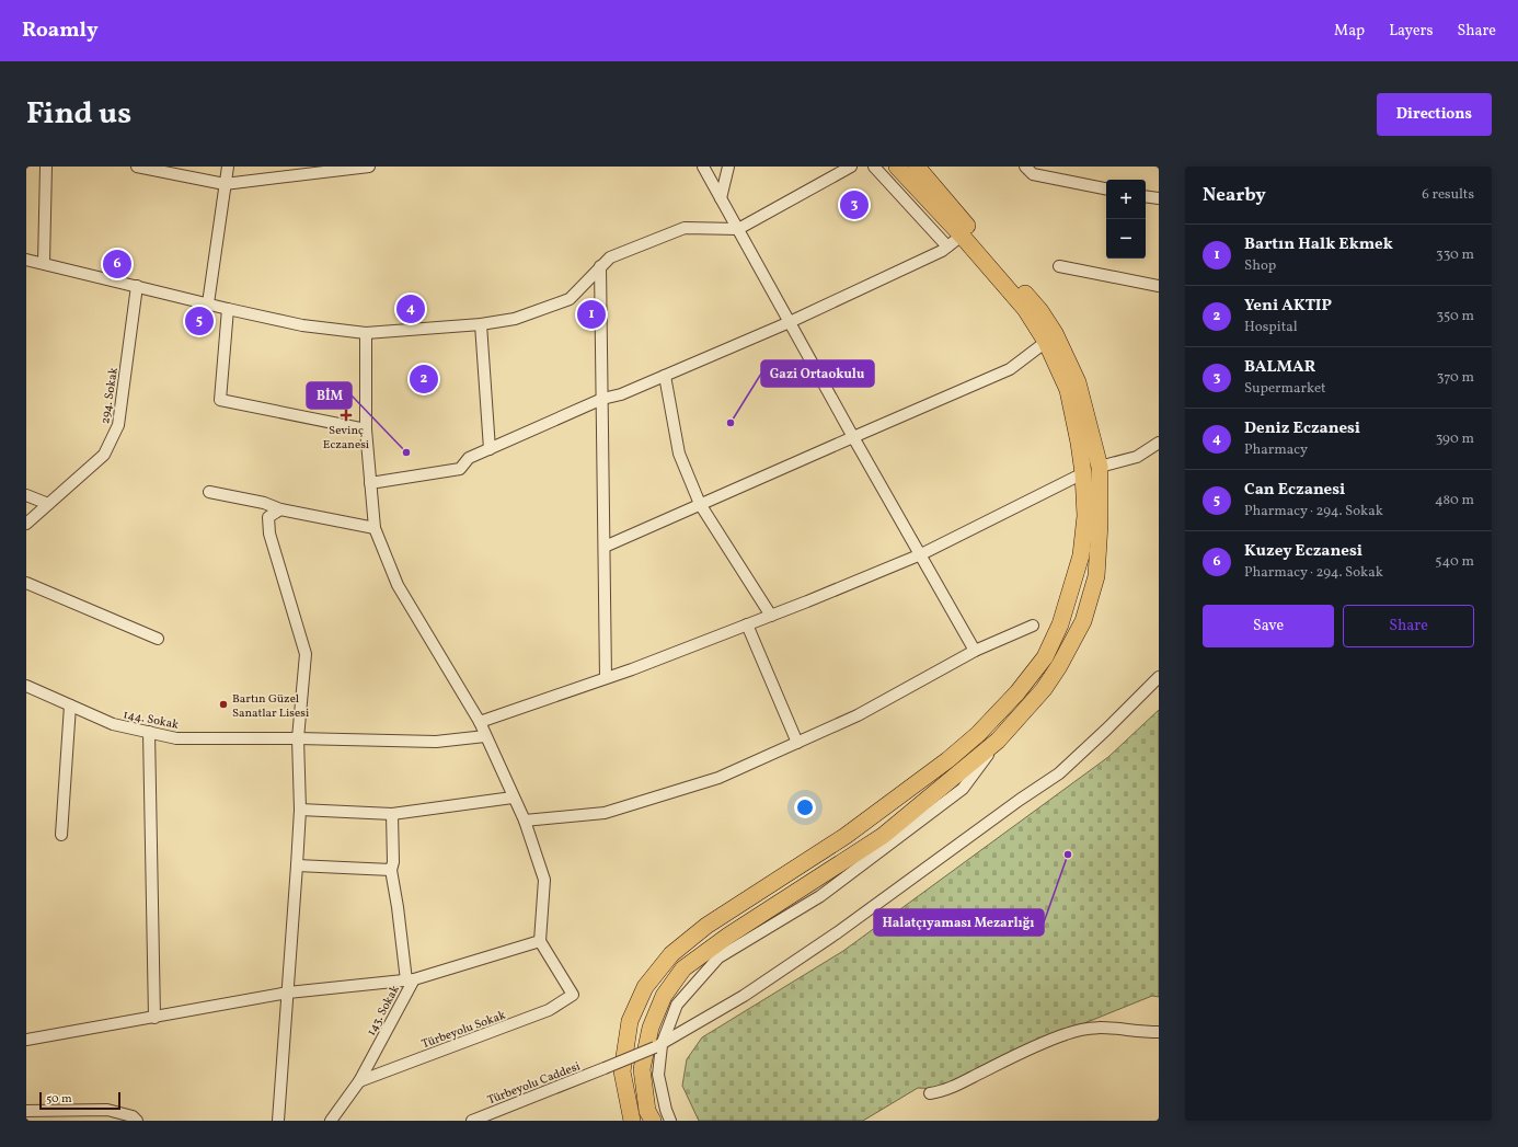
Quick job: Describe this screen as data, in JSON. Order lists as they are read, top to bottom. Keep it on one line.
{"streets":{"street":["294. Sokak","144. Sokak","143. Sokak","Türbeyolu Sokak","Türbeyolu Caddesi"]},"crossings":[["143. Sokak","Türbeyolu Sokak"]],"places":{"health":["Sevinç Eczanesi"],"other":["Gazi Ortaokulu","BİM","Bartın Güzel Sanatlar Lisesi","Halatçıyaması Mezarlığı"]},"scale_bar":"50 m","page":{"header":"Roamly","nav":["Map","Layers","Share"],"title":"Find us","buttons":["Directions",["Save","Share"]],"heading":["Nearby","6 results"],"map_buttons":["+","−"],"pins":["3","6","4","1","5","2"],"list":[{"mark":"1","name":"Bartın Halk Ekmek","note":"Shop","value":"330 m"},{"mark":"2","name":"Yeni AKTIP","note":"Hospital","value":"350 m"},{"mark":"3","name":"BALMAR","note":"Supermarket","value":"370 m"},{"mark":"4","name":"Deniz Eczanesi","note":"Pharmacy","value":"390 m"},{"mark":"5","name":"Can Eczanesi","note":"Pharmacy · 294. Sokak","value":"480 m"},{"mark":"6","name":"Kuzey Eczanesi","note":"Pharmacy · 294. Sokak","value":"540 m"}],"scale":"50 m"}}
